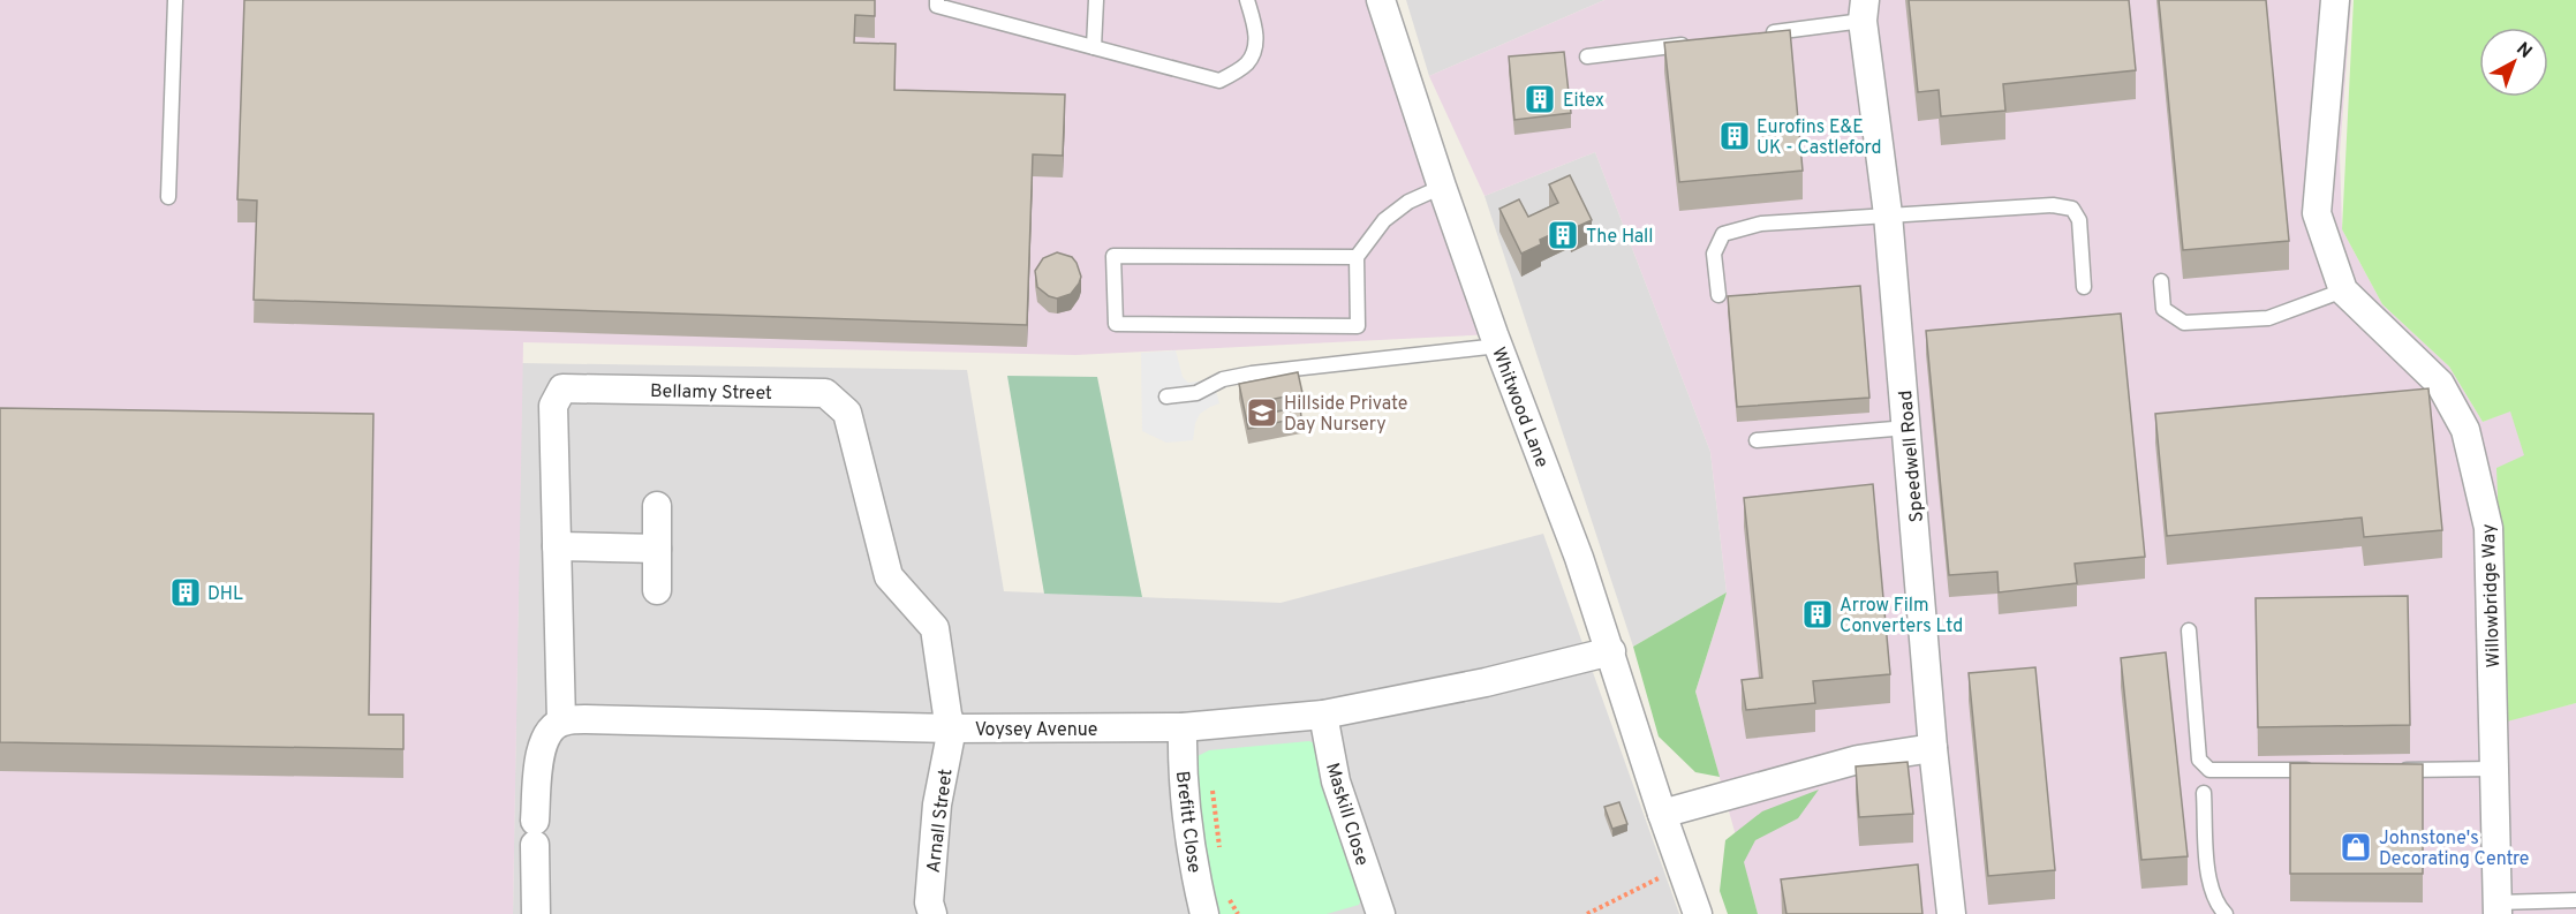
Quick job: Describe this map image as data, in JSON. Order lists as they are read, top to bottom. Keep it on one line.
{"streets":{"street":["Bellamy Street","Whitwood Lane","Speedwell Road","Willowbridge Way","Voysey Avenue","Maskill Close","Arnall Street","Brefitt Close"]},"crossings":[["Bellamy Street","Voysey Avenue"],["Bellamy Street","Arnall Street"],["Whitwood Lane","Voysey Avenue"],["Voysey Avenue","Maskill Close"],["Voysey Avenue","Arnall Street"],["Voysey Avenue","Brefitt Close"]],"places":{"building":["Eitex","Eurofins E&E UK - Castleford","The Hall","DHL","Arrow Film Converters Ltd"],"school or university":["Hillside Private Day Nursery"],"shop":["Johnstone's Decorating Centre"]},"north":"top right"}
